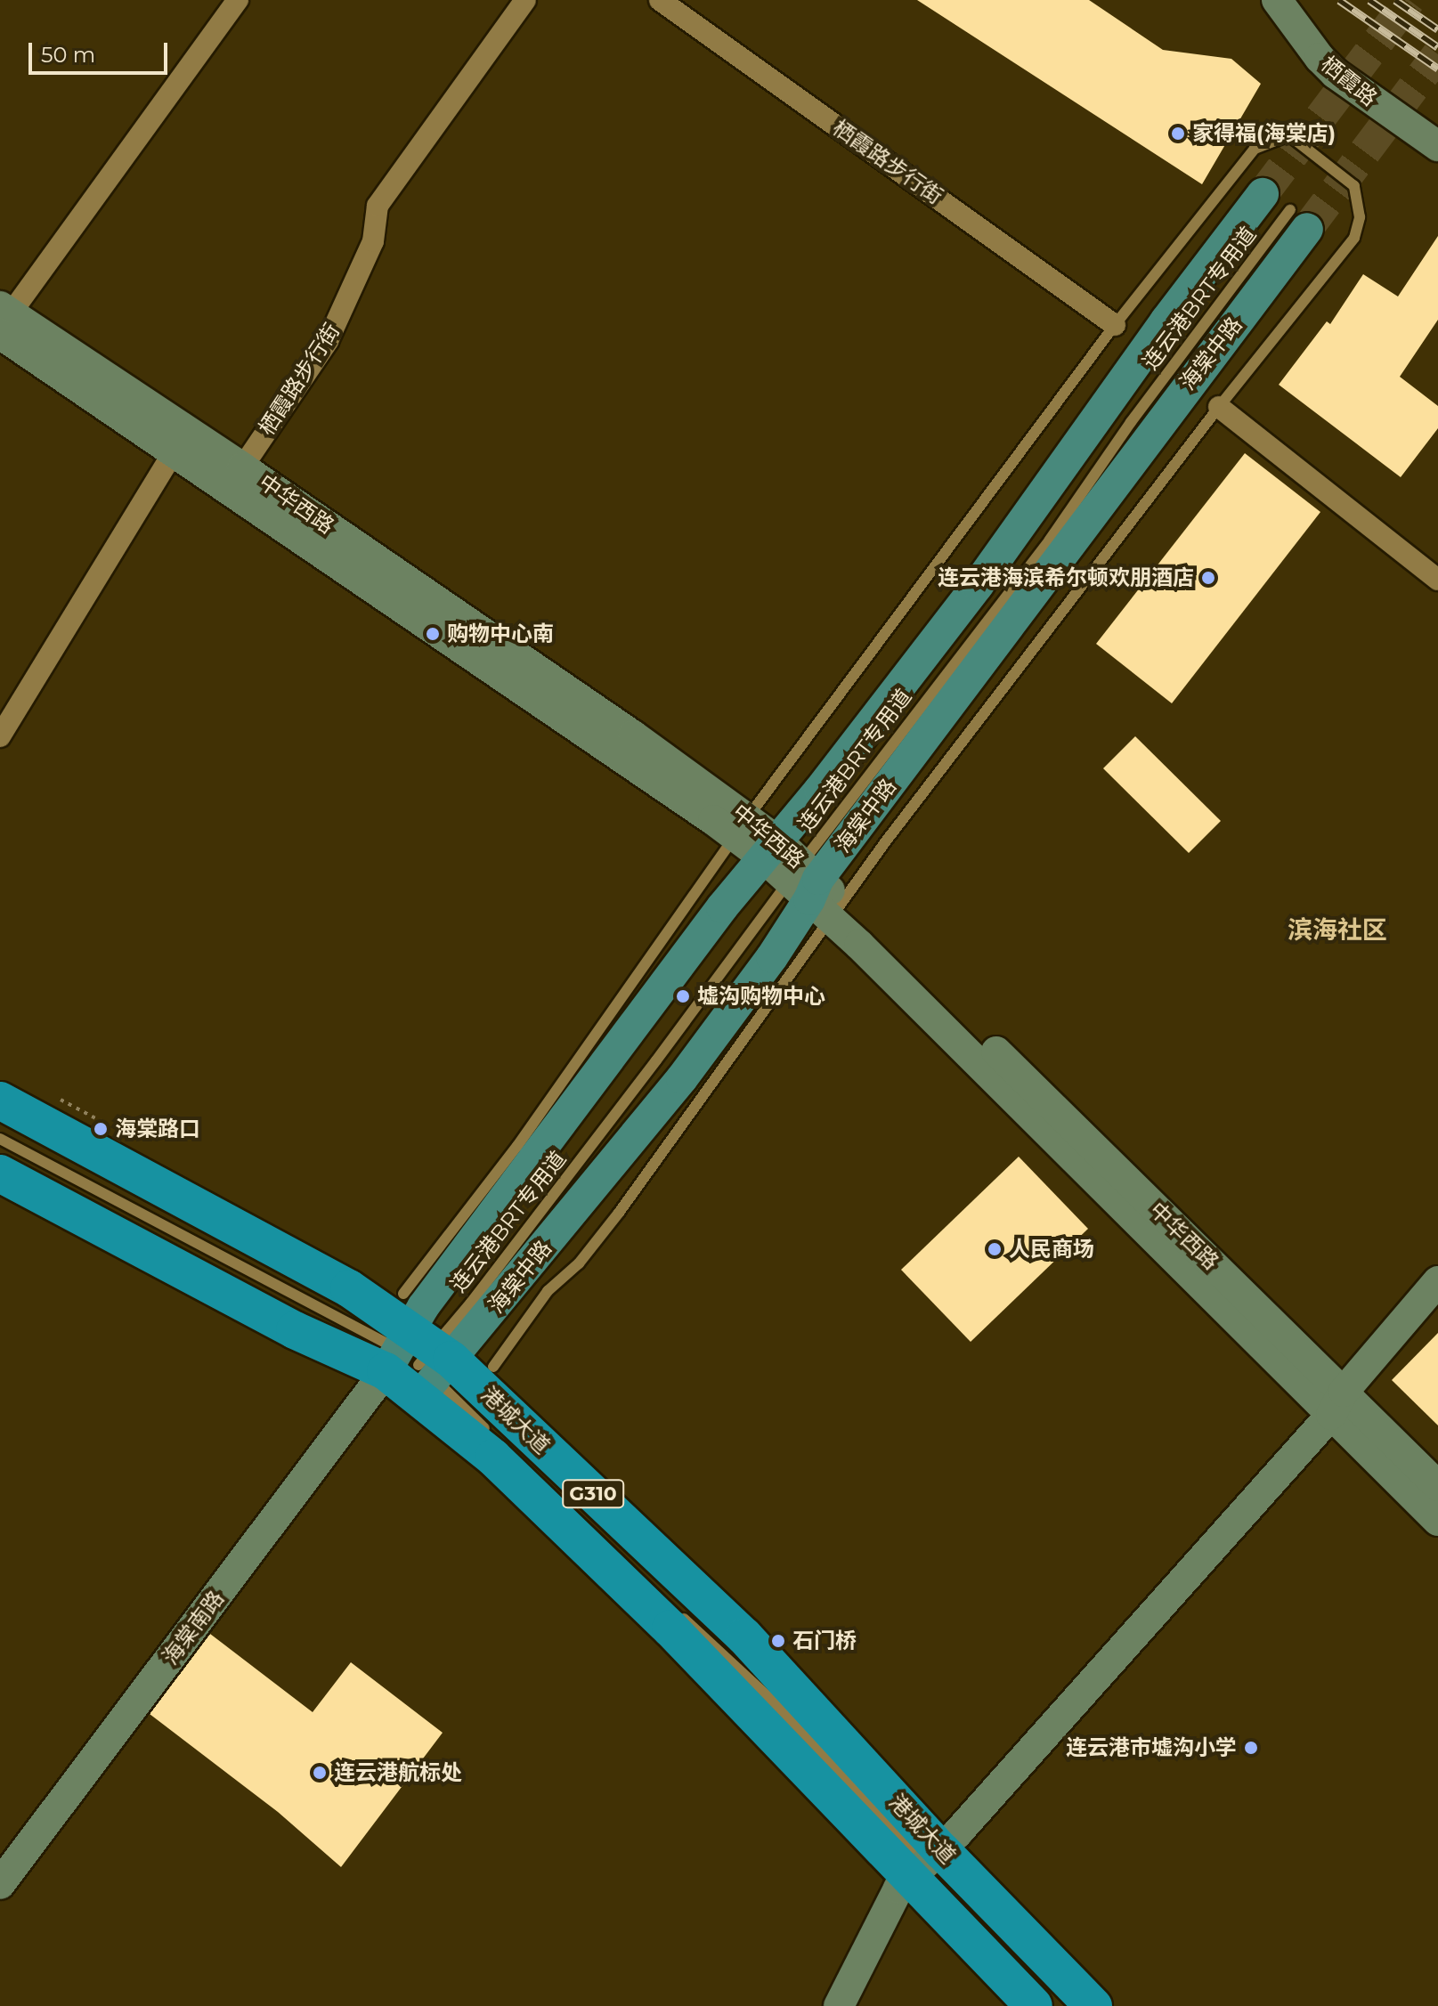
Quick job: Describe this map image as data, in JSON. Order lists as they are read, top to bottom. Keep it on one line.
{"streets":{"highway":["港城大道","G310"],"main road":["栖霞路","海棠中路","中华西路","海棠南路"],"street":["栖霞路步行街"]},"crossings":[["栖霞路步行街","中华西路"],["海棠中路","中华西路"],["海棠中路","港城大道"],["海棠中路","海棠南路"],["港城大道","海棠南路"]],"districts":["滨海社区"],"places":["家得福(海棠店)","连云港海滨希尔顿欢朋酒店","购物中心南","墟沟购物中心","海棠路口","人民商场","石门桥","连云港市墟沟小学","连云港航标处"],"scale_bar":"50 m"}
